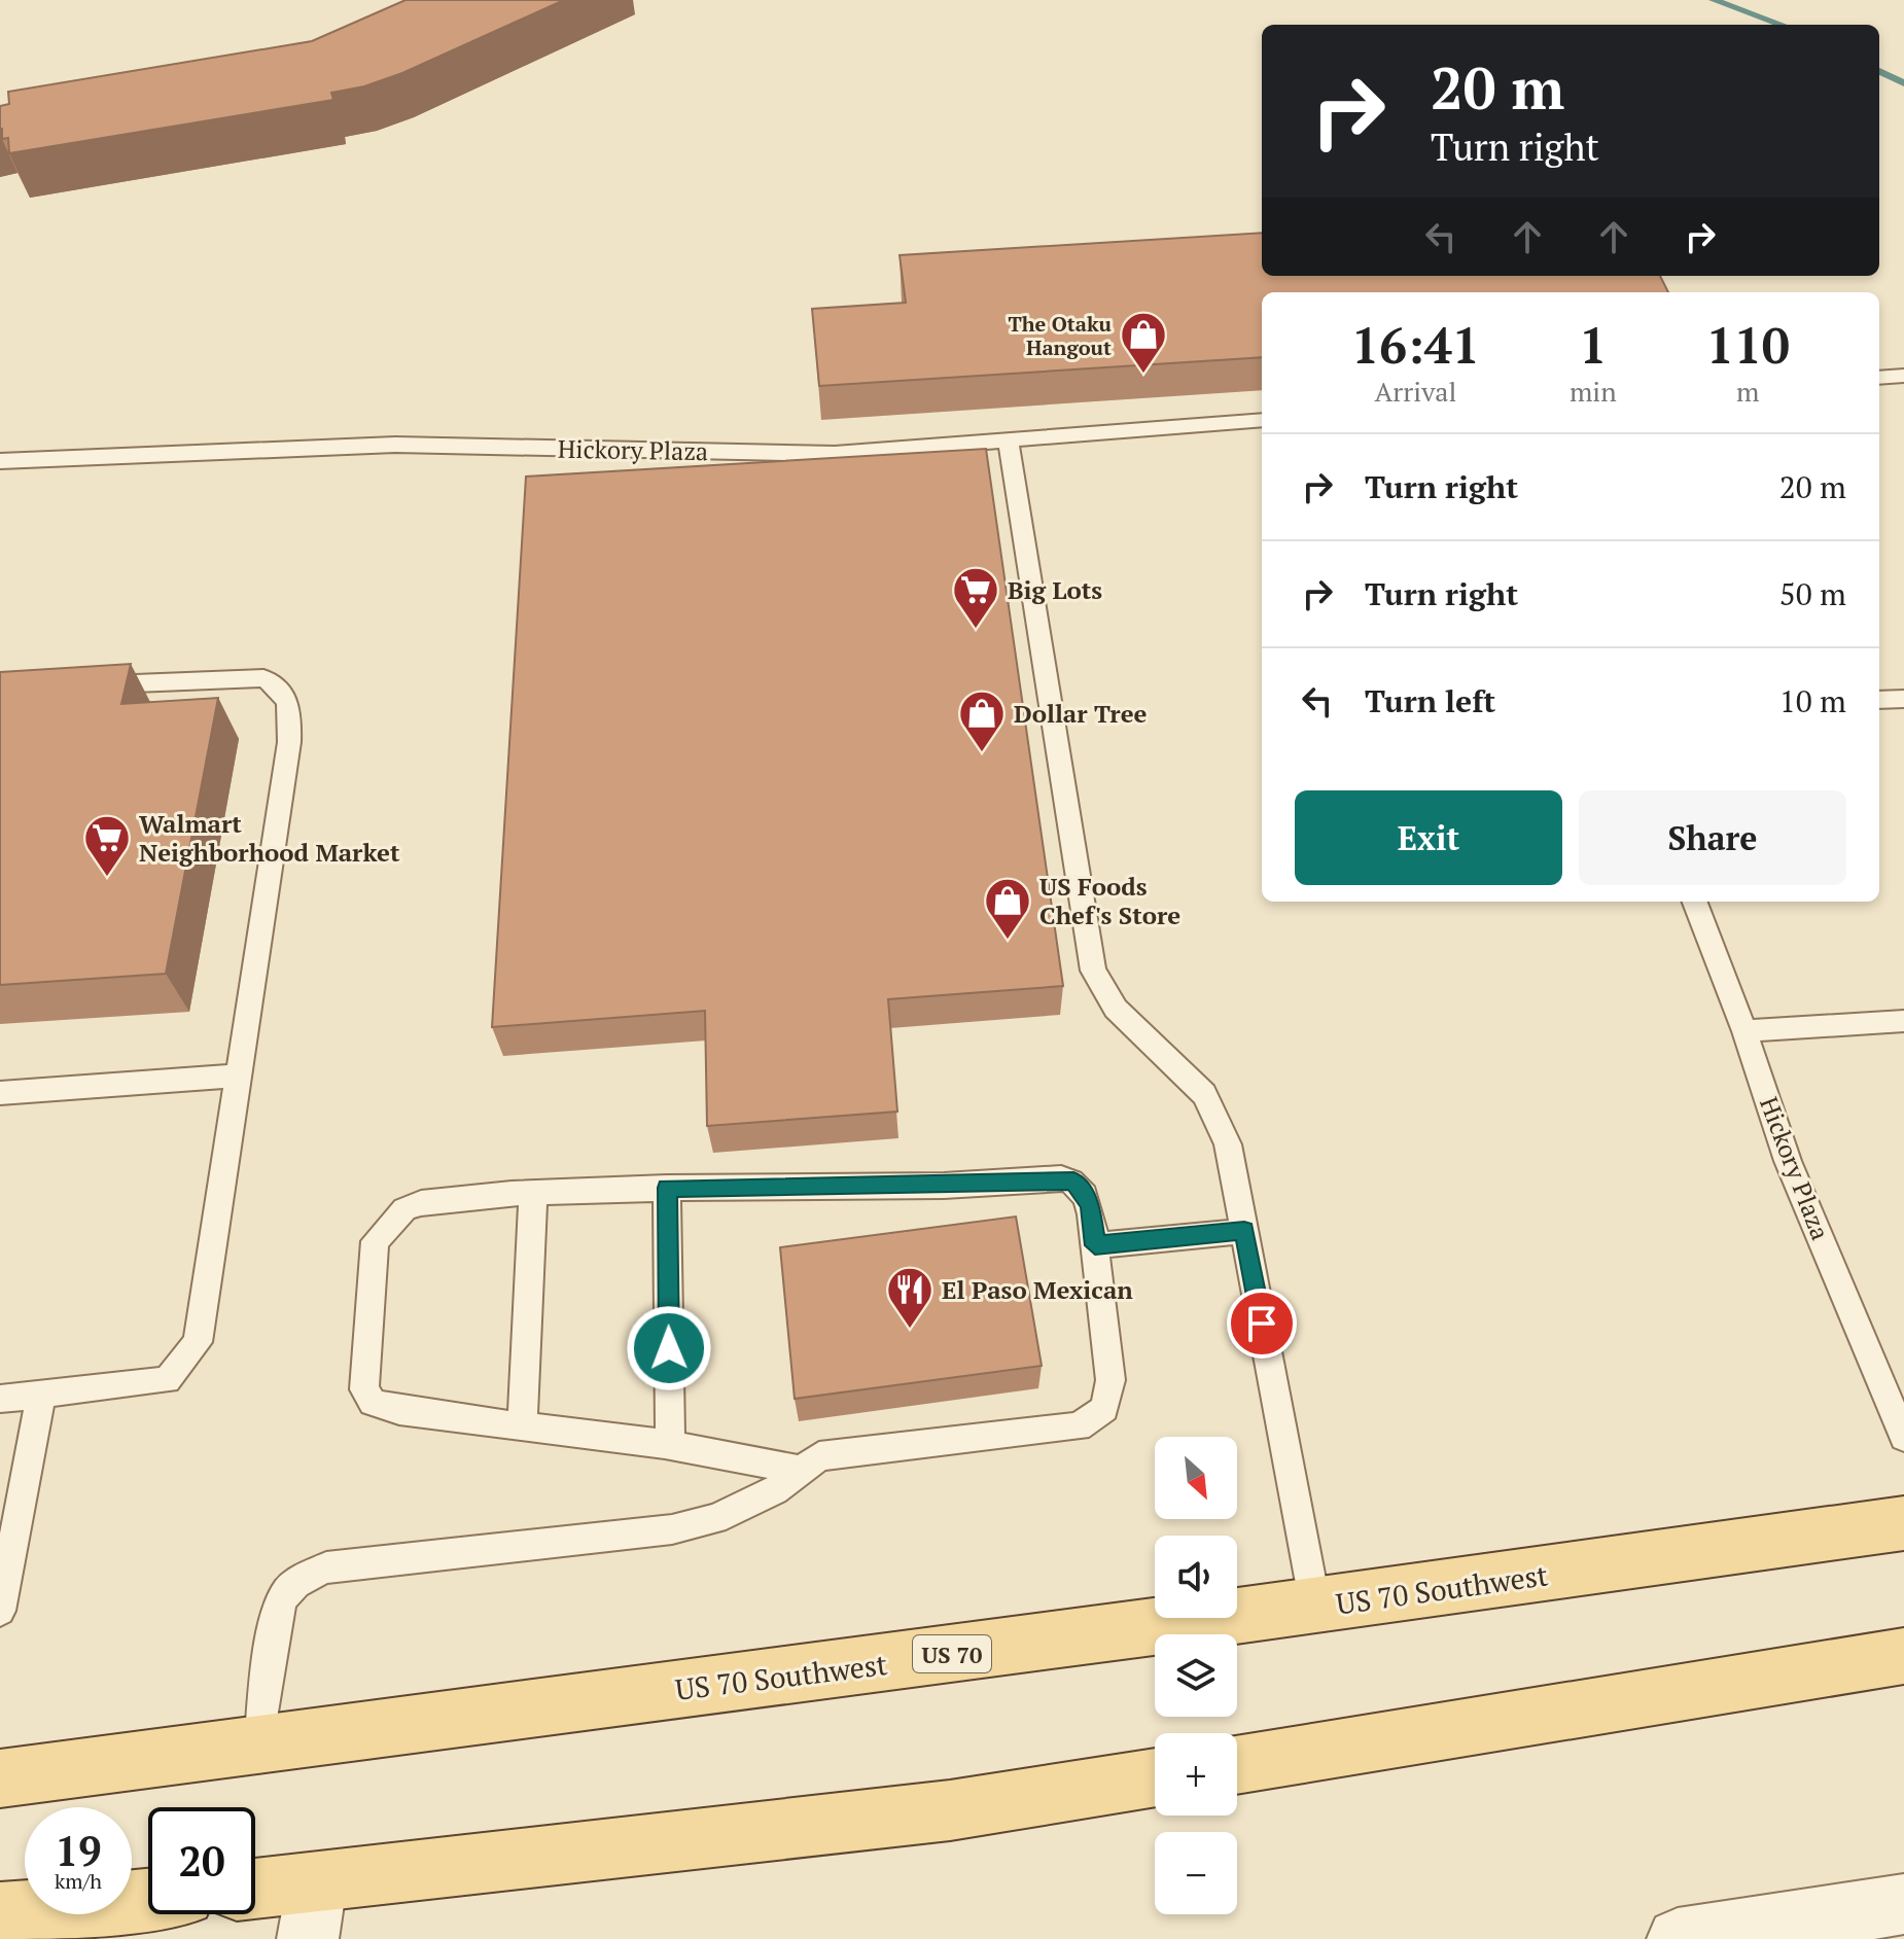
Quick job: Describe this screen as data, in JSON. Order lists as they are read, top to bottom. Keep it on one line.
{"streets":{"main road":["US 70 Southwest","US 70"],"lane":["Hickory Plaza"]},"places":{"shop":["The Otaku Hangout","Dollar Tree","US Foods Chef's Store"],"supermarket":["Big Lots","Walmart Neighborhood Market"],"restaurant":["El Paso Mexican"]},"north":"bottom right","page":{"turn":["20 m","Turn right"],"eta":["16:41","Arrival","1","min","110","m"],"list":[{"name":"Turn right","value":"20 m"},{"name":"Turn right","value":"50 m"},{"name":"Turn left","value":"10 m"}],"buttons":["Exit","Share"],"map_buttons":["+","−"],"speed":"19 km/h","limit":"20"}}
